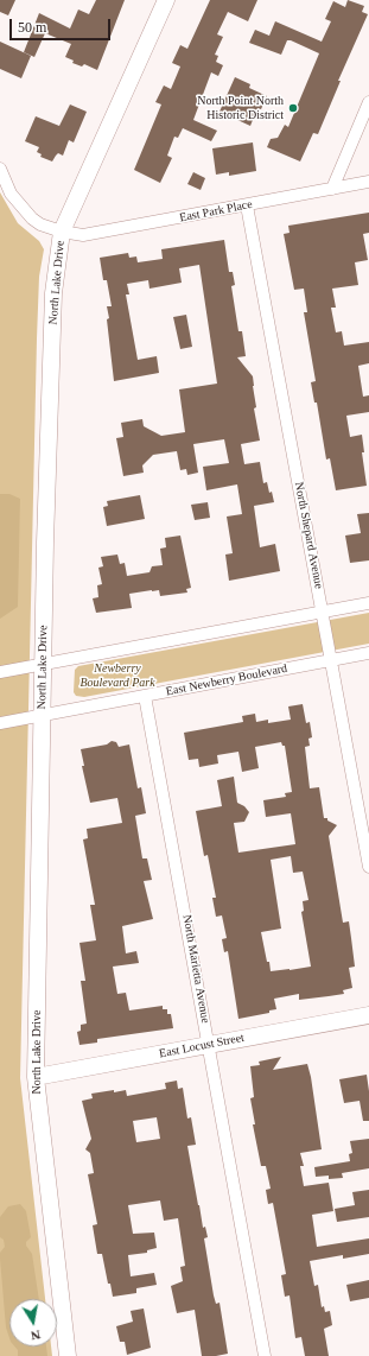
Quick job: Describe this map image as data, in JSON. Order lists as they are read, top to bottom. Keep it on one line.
{"streets":{"main road":["North Lake Drive","East Locust Street"],"street":["East Park Place","North Shepard Avenue","East Newberry Boulevard","North Marietta Avenue"]},"crossings":[["East Park Place","North Lake Drive"],["East Park Place","North Shepard Avenue"],["North Lake Drive","East Newberry Boulevard"],["North Lake Drive","East Locust Street"],["North Shepard Avenue","East Newberry Boulevard"],["East Newberry Boulevard","North Marietta Avenue"],["North Marietta Avenue","East Locust Street"]],"parks":["Newberry Boulevard Park"],"places":["North Point North Historic District"],"scale_bar":"50 m","north":"bottom"}
